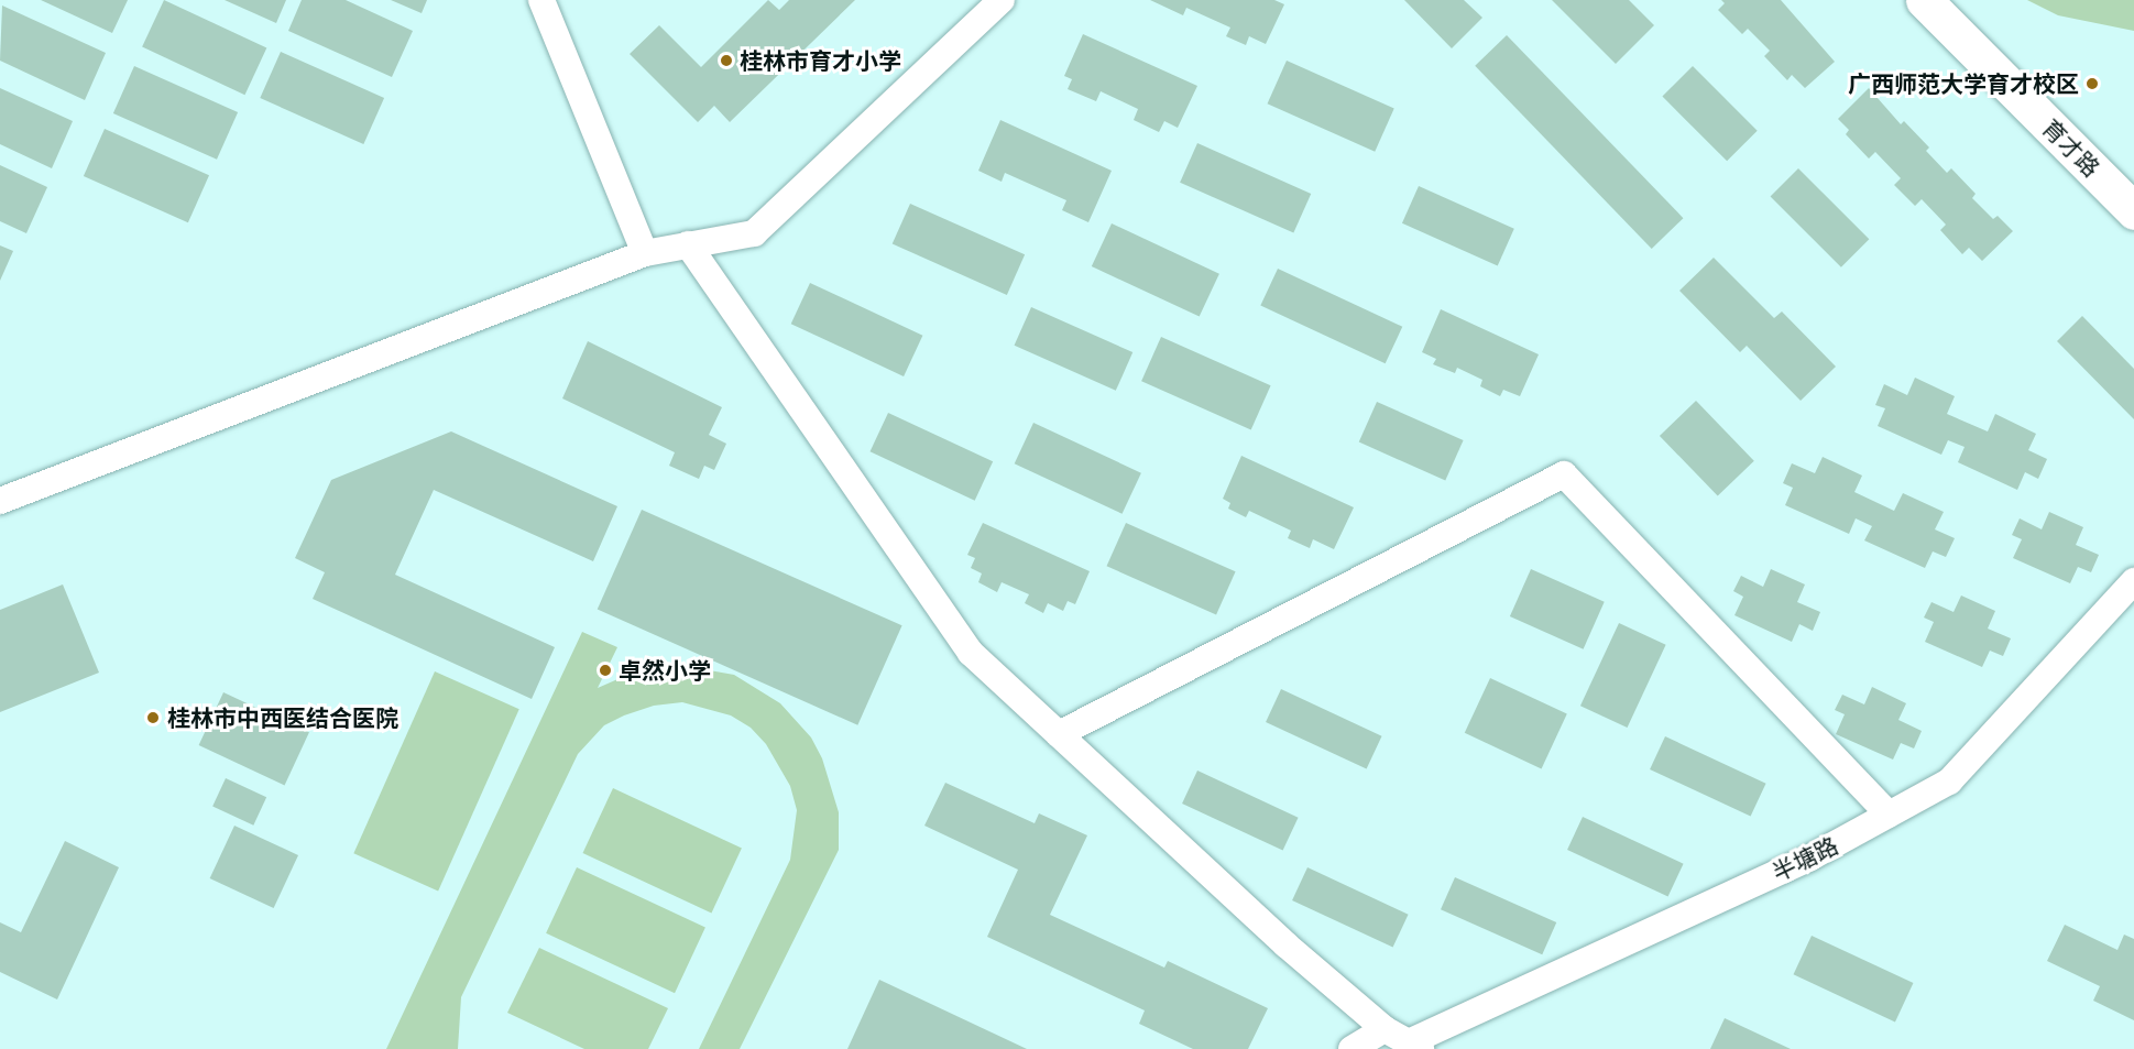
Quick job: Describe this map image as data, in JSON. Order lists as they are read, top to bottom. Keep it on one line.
{"streets":{"main road":["育才路"],"street":["半塘路"]},"places":["桂林市育才小学","广西师范大学育才校区","卓然小学","桂林市中西医结合医院"]}
